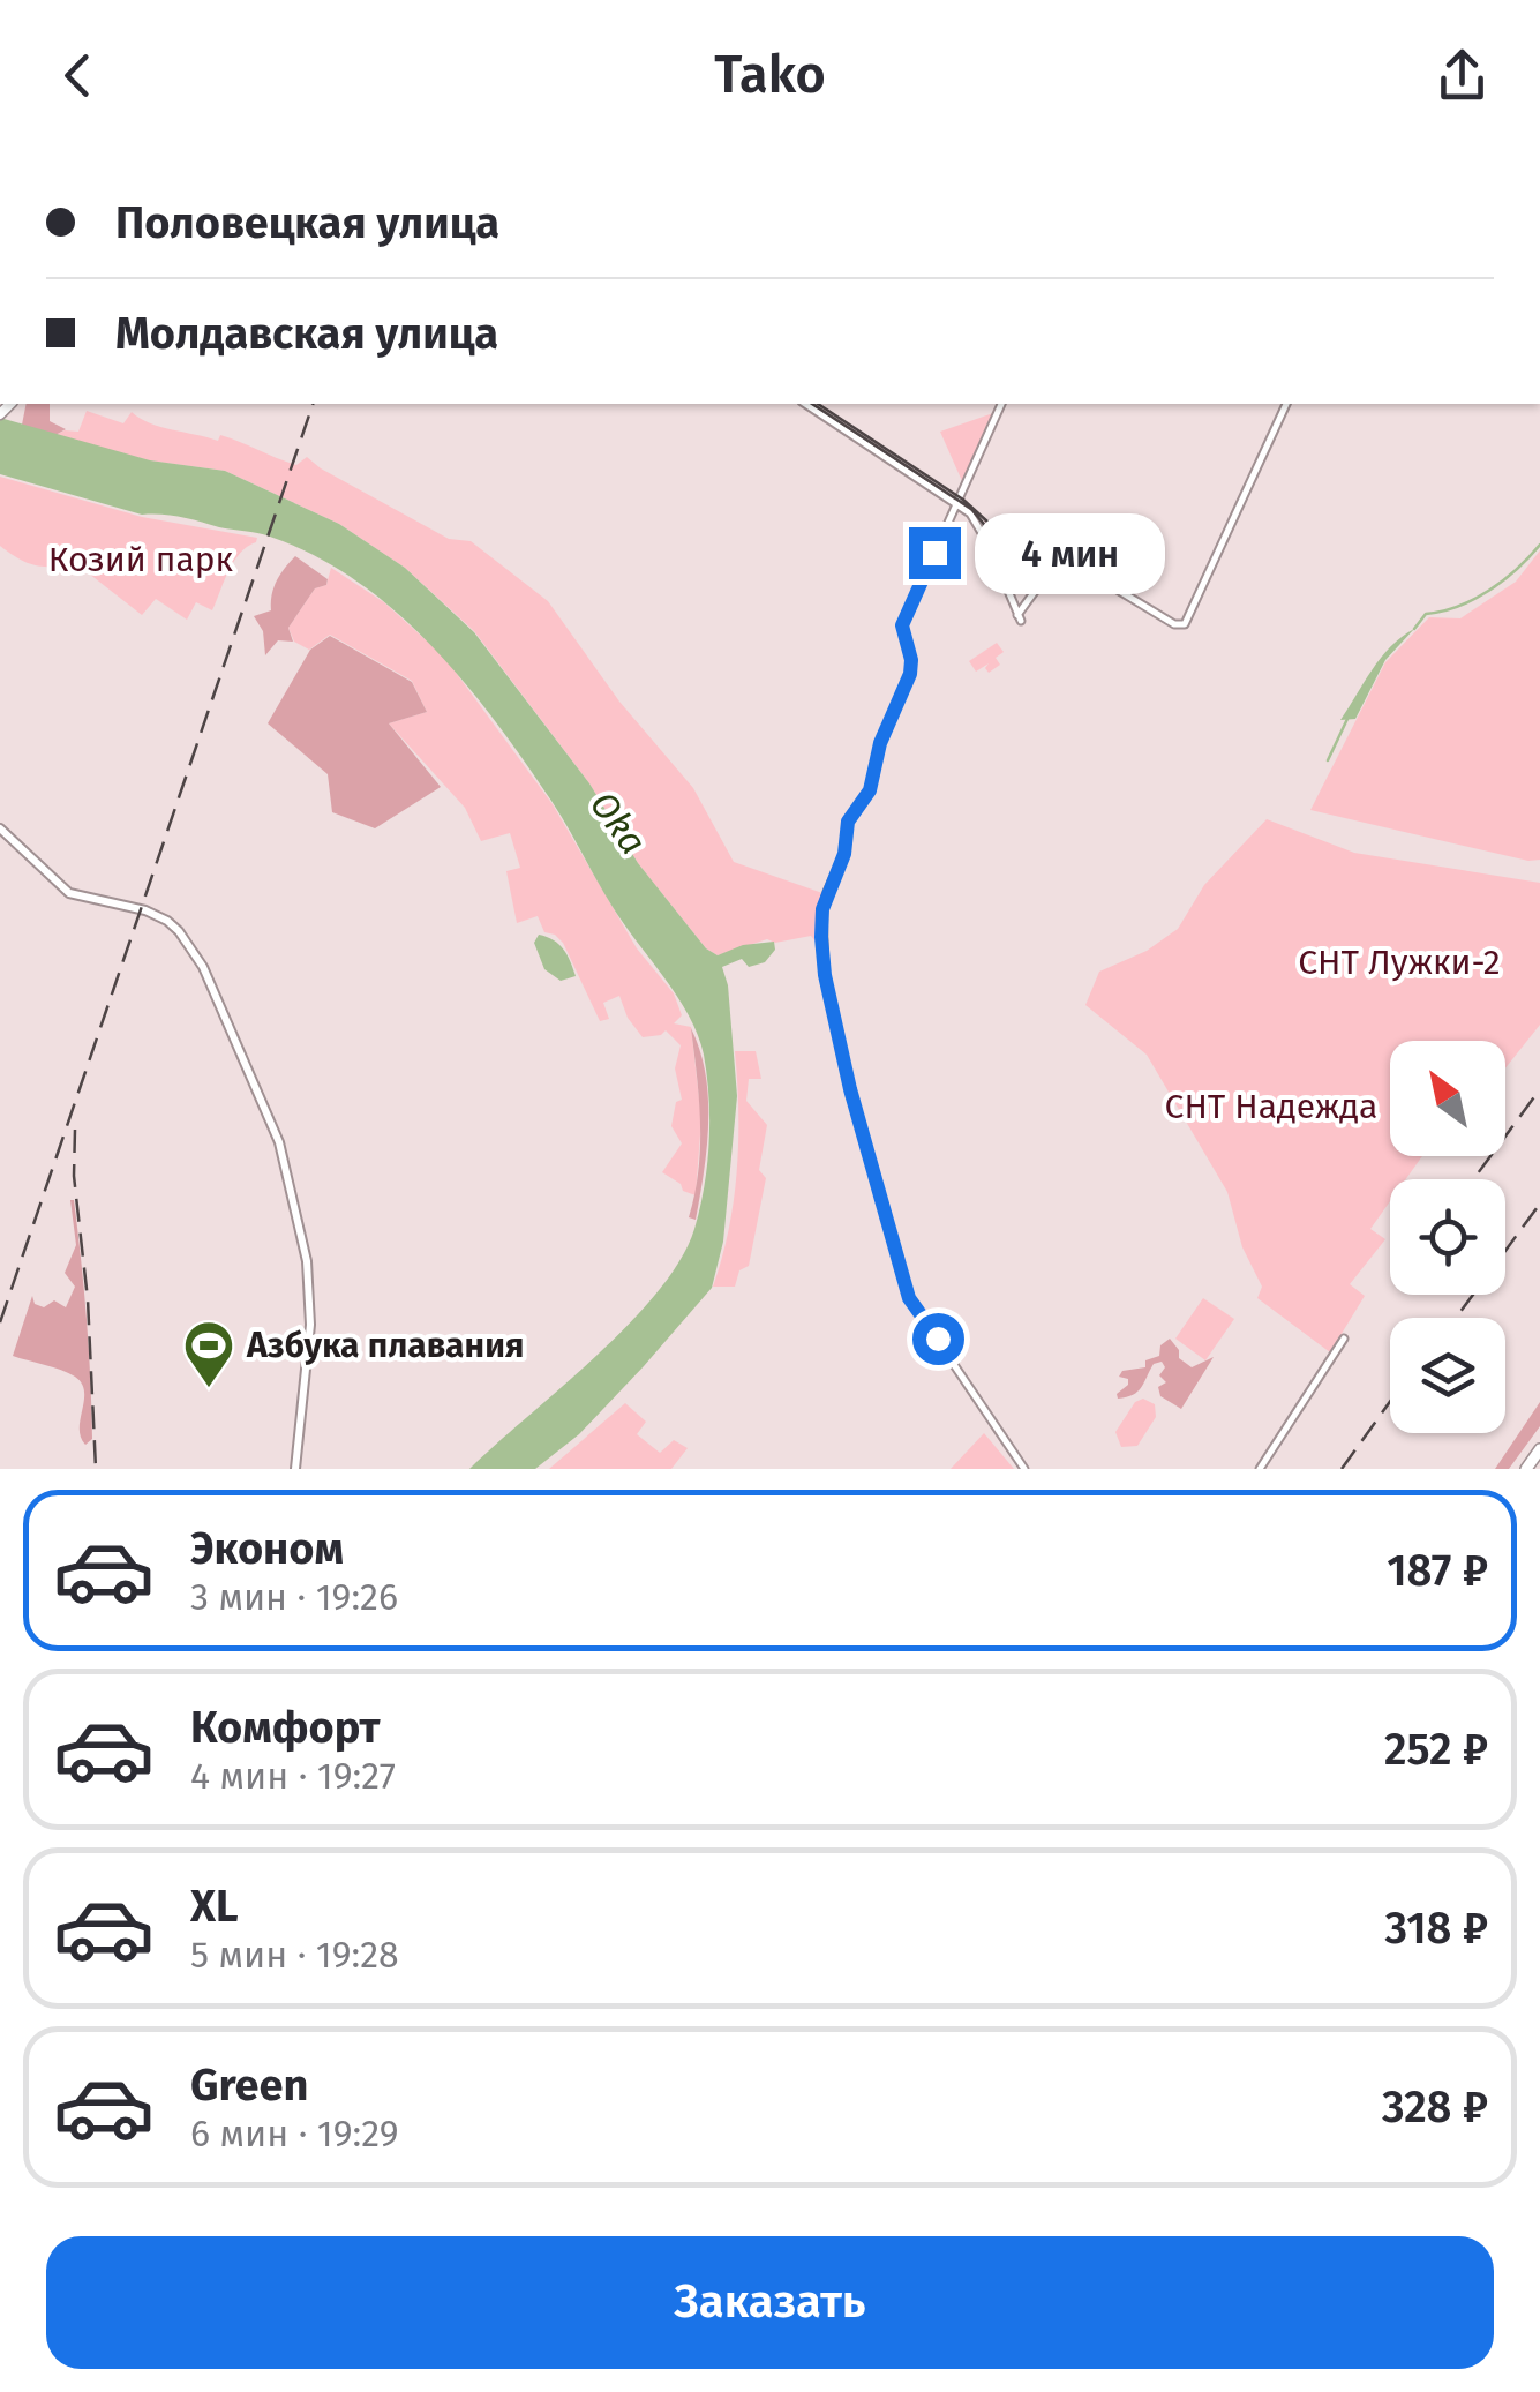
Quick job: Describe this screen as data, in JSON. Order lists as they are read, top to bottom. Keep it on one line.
{"water":["Oka"],"parks":["Козий парк","СНТ Лужки-2","СНТ Надежда"],"places":{"sports":["Азбука плавания"]},"north":"top left","page":{"header":"Tako","banner":["Половецкая улица","Молдавская улица"],"bubble":"4 мин","list":[{"name":"Эконом","note":"3 мин · 19:26","value":"187 ₽"},{"name":"Комфорт","note":"4 мин · 19:27","value":"252 ₽"},{"name":"XL","note":"5 мин · 19:28","value":"318 ₽"},{"name":"Green","note":"6 мин · 19:29","value":"328 ₽"}],"buttons":"Заказать"}}
